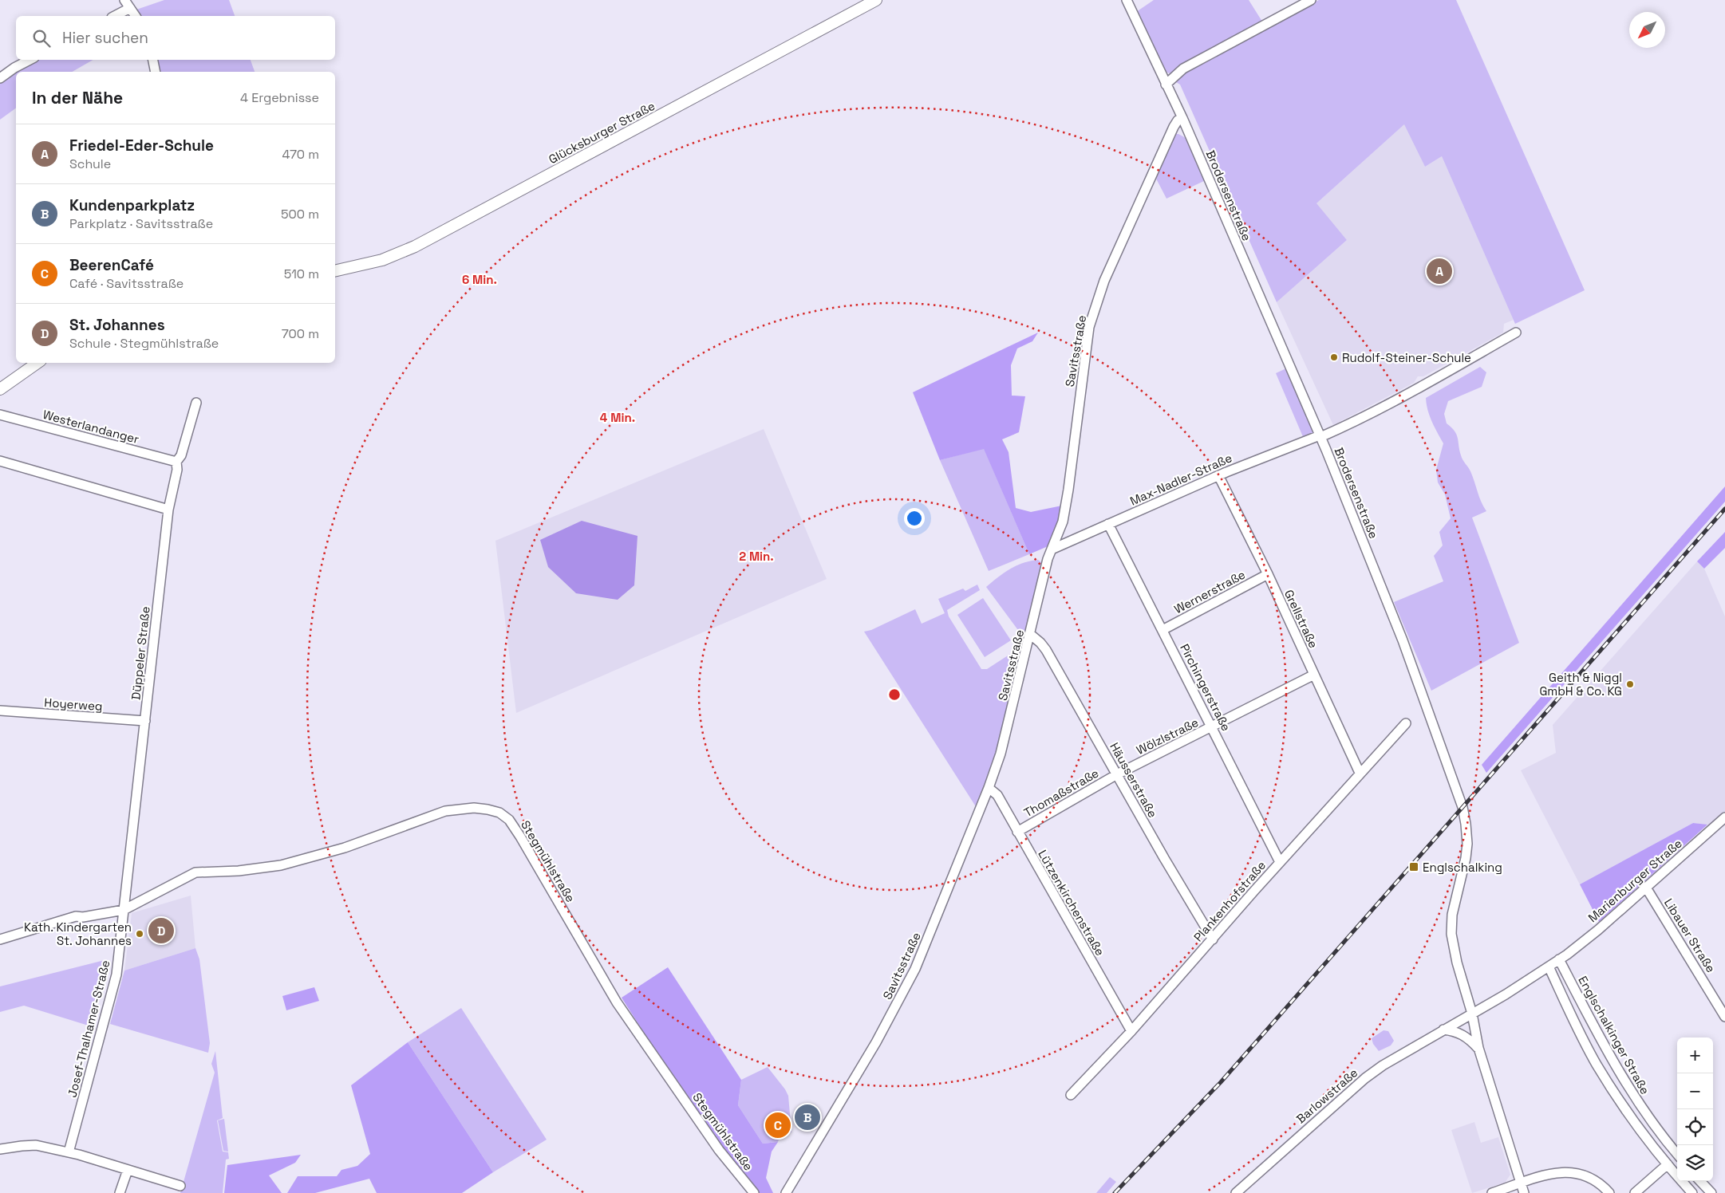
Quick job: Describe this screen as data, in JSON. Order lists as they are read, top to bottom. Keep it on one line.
{"streets":{"street":["Glücksburger Straße","Brodersenstraße","Savitsstraße","Westerlandanger","Max-Nadler-Straße","Wernerstraße","Grellstraße","Düppeler Straße","Pirchingerstraße","Hoyerweg","Wölzlstraße","Häusserstraße","Thomaßstraße","Stegmühlstraße","Marienburger Straße","Plankenhofstraße","Lützenkirchenstraße","Libauer Straße","Josef-Thalhamer-Straße","Englschalkinger Straße","Barlowstraße"]},"crossings":[["Brodersenstraße","Savitsstraße"],["Brodersenstraße","Max-Nadler-Straße"],["Brodersenstraße","Barlowstraße"],["Savitsstraße","Max-Nadler-Straße"],["Savitsstraße","Häusserstraße"],["Savitsstraße","Lützenkirchenstraße"],["Westerlandanger","Düppeler Straße"],["Max-Nadler-Straße","Grellstraße"],["Max-Nadler-Straße","Pirchingerstraße"],["Wernerstraße","Grellstraße"],["Wernerstraße","Pirchingerstraße"],["Grellstraße","Wölzlstraße"],["Grellstraße","Plankenhofstraße"],["Düppeler Straße","Hoyerweg"],["Düppeler Straße","Stegmühlstraße"],["Düppeler Straße","Josef-Thalhamer-Straße"],["Pirchingerstraße","Wölzlstraße"],["Pirchingerstraße","Plankenhofstraße"],["Wölzlstraße","Häusserstraße"],["Wölzlstraße","Thomaßstraße"],["Häusserstraße","Thomaßstraße"],["Häusserstraße","Plankenhofstraße"],["Thomaßstraße","Lützenkirchenstraße"],["Stegmühlstraße","Josef-Thalhamer-Straße"],["Marienburger Straße","Libauer Straße"],["Marienburger Straße","Englschalkinger Straße"],["Marienburger Straße","Barlowstraße"],["Plankenhofstraße","Lützenkirchenstraße"],["Englschalkinger Straße","Barlowstraße"]],"places":{"other":["Rudolf-Steiner-Schule","Geith & Niggl GmbH & Co. KG","Kath. Kindergarten St. Johannes"],"transit":["Englschalking"]},"north":"bottom left","page":{"search":"Hier suchen","heading":["In der Nähe","4 Ergebnisse"],"list":[{"mark":"A","name":"Friedel-Eder-Schule","note":"Schule","value":"470 m"},{"mark":"B","name":"Kundenparkplatz","note":"Parkplatz · Savitsstraße","value":"500 m"},{"mark":"C","name":"BeerenCafé","note":"Café · Savitsstraße","value":"510 m"},{"mark":"D","name":"St. Johannes","note":"Schule · Stegmühlstraße","value":"700 m"}],"pins":["A","D","B","C"],"map_buttons":["+","−"]},"rings":["6 Min.","4 Min.","2 Min."]}
